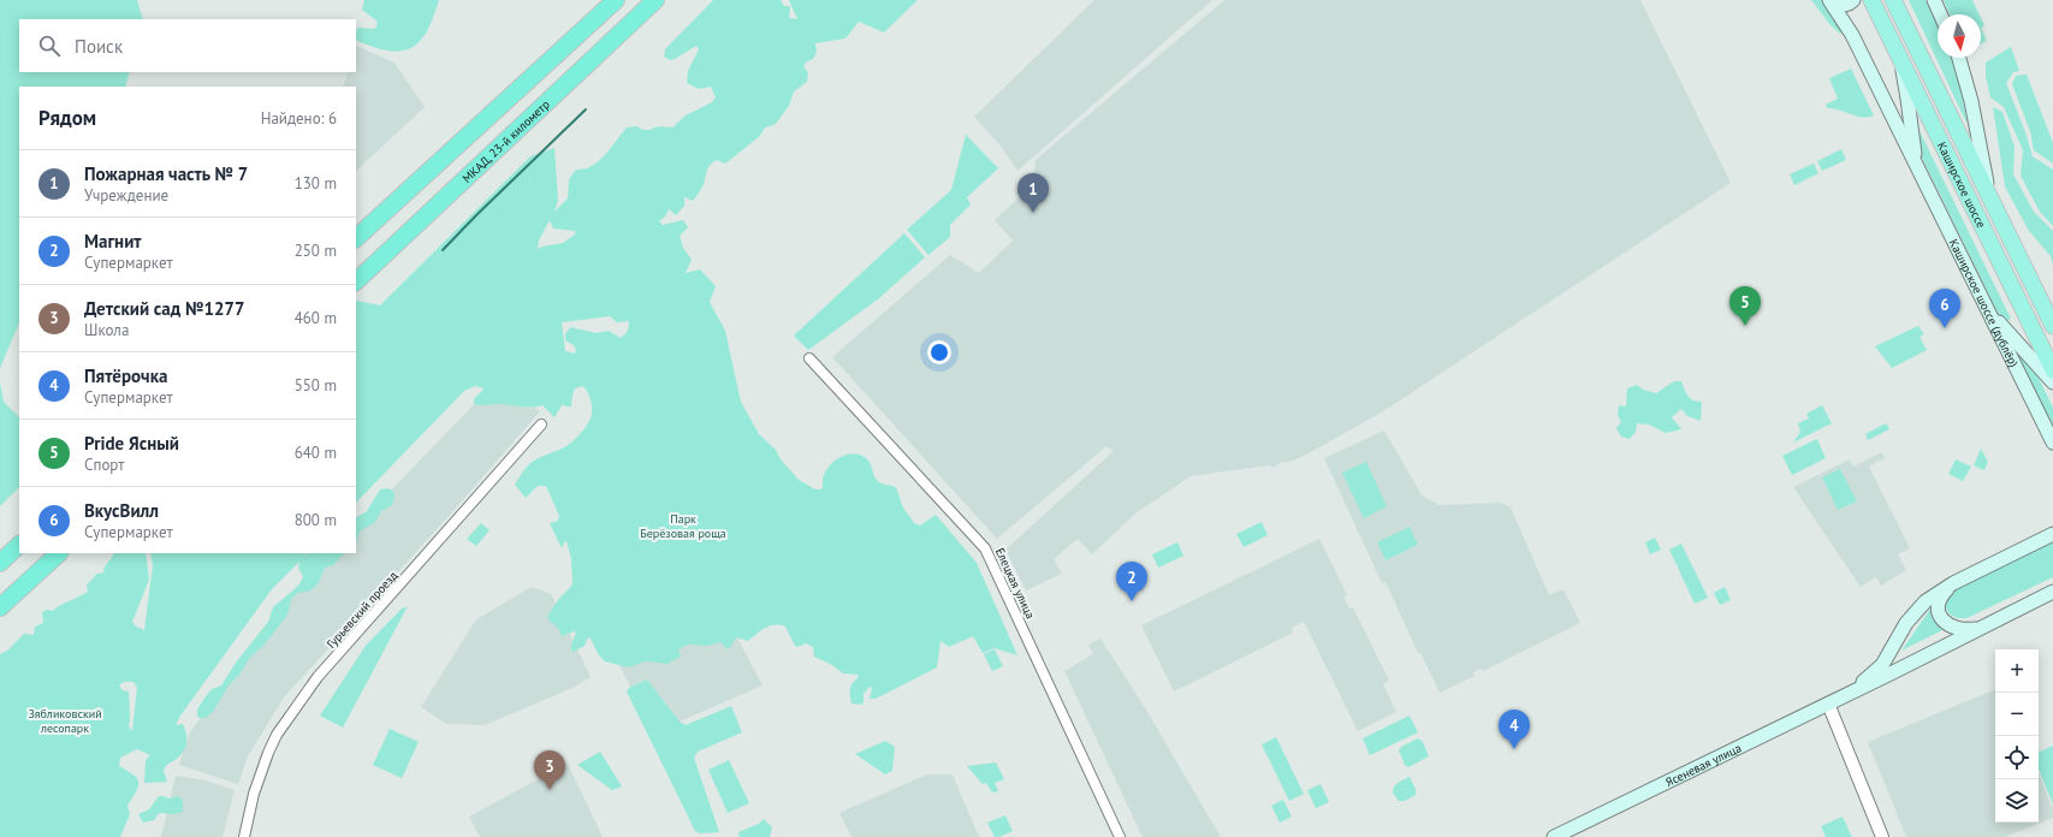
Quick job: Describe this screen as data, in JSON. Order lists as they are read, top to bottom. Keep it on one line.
{"streets":{"highway":["МКАД, 23-й километр"],"main road":["Каширское шоссе","Каширское шоссе (дублёр)","Ясеневая улица"],"street":["Елецкая улица","Гурьевский проезд"]},"parks":["Парк Берёзовая роща","Зябликовский лесопарк"],"north":"bottom","page":{"search":"Поиск","heading":["Рядом","Найдено: 6"],"list":[{"mark":"1","name":"Пожарная часть № 7","note":"Учреждение","value":"130 m"},{"mark":"2","name":"Магнит","note":"Супермаркет","value":"250 m"},{"mark":"3","name":"Детский сад №1277","note":"Школа","value":"460 m"},{"mark":"4","name":"Пятёрочка","note":"Супермаркет","value":"550 m"},{"mark":"5","name":"Pride Ясный","note":"Спорт","value":"640 m"},{"mark":"6","name":"ВкусВилл","note":"Супермаркет","value":"800 m"}],"pins":["1","5","6","2","4","3"],"map_buttons":["+","−"]}}
